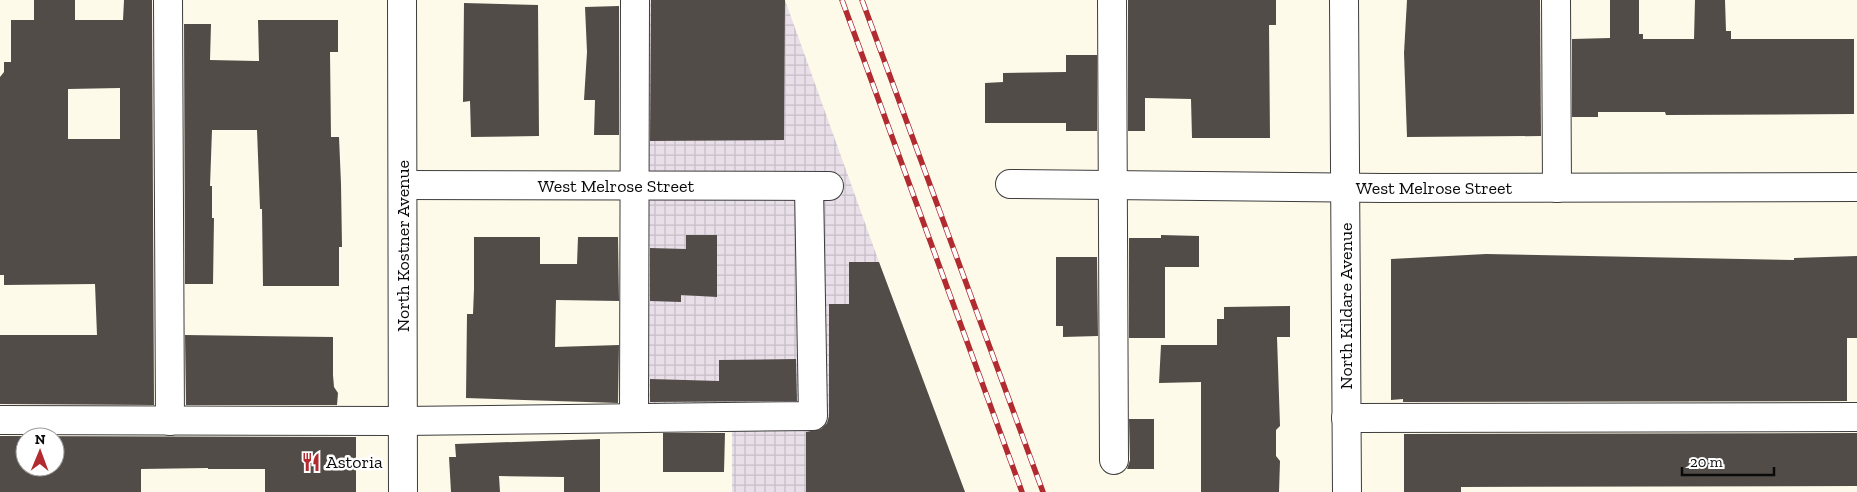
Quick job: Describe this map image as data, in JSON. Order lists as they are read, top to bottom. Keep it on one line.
{"streets":{"street":["West Melrose Street","North Kostner Avenue","North Kildare Avenue"]},"crossings":[["West Melrose Street","North Kostner Avenue"],["West Melrose Street","North Kildare Avenue"]],"places":{"restaurant":["Astoria"]},"scale_bar":"20 m","north":"top"}
